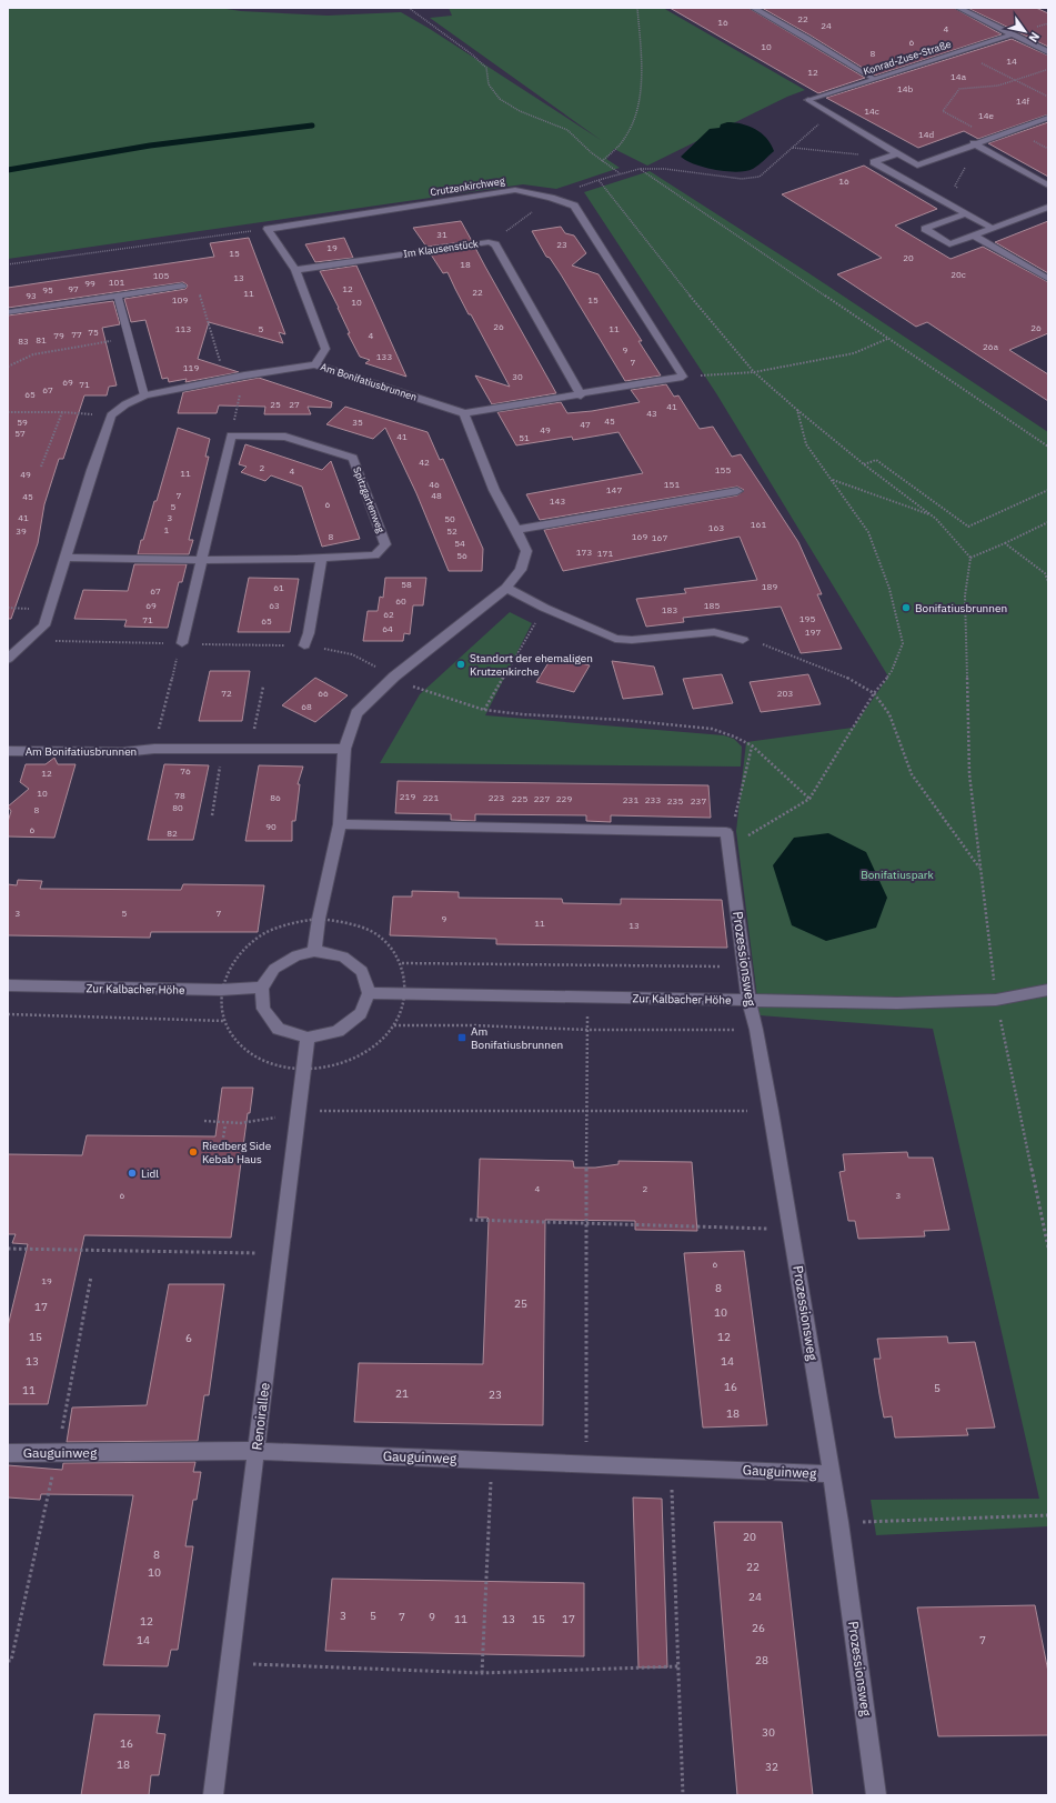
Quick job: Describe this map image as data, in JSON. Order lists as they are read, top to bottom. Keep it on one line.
{"streets":{"street":["Konrad-Zuse-Straße","Crutzenkirchweg","Im Klausenstück","Am Bonifatiusbrunnen","Spitzgartenweg","Prozessionsweg","Zur Kalbacher Höhe","Renoirallee","Gauguinweg"]},"crossings":[["Prozessionsweg","Zur Kalbacher Höhe"],["Prozessionsweg","Gauguinweg"],["Zur Kalbacher Höhe","Renoirallee"],["Renoirallee","Gauguinweg"]],"parks":["Bonifatiuspark"],"places":{"other":["Bonifatiusbrunnen","Standort der ehemaligen Krutzenkirche","Riedberg Side Kebab Haus","Lidl"],"transit":["Am Bonifatiusbrunnen"]},"house_numbers":["22","16","24","4","6","10","8","14","12","14a","14b","14f","14c","14e","14d","16","31","23","19","15","20","18","20c","105","13","101","99","97","12","95","22","11","93","109","15","10","26","26","113","5","11","75","77","79","4","81","83","26a","9","133","7","119","30","69","71","67","65","25","27","41","43","45","59","35","47","49","57","41","51","42","2","155","4","11","49","46","151","147","7","48","45","143","6","5","41","3","50","161","163","1","39","52","8","169","167","54","173","171","56","58","189","61","67","60","69","63","185","183","62","195","71","65","64","197","72","66","203","68","76","12","10","78","219","86","221","223","225","227","229","231","233","235","237","80","8","90","6","82","3","5","7","9","11","13","4","2","6","3","6","19","8","25","17","10","15","12","6","13","14","16","5","11","21","23","18","20","8","22","10","24","3","5","7","9","11","13","15","17","12","26","14","7","28","30","16","18","32"],"north":"bottom right"}
